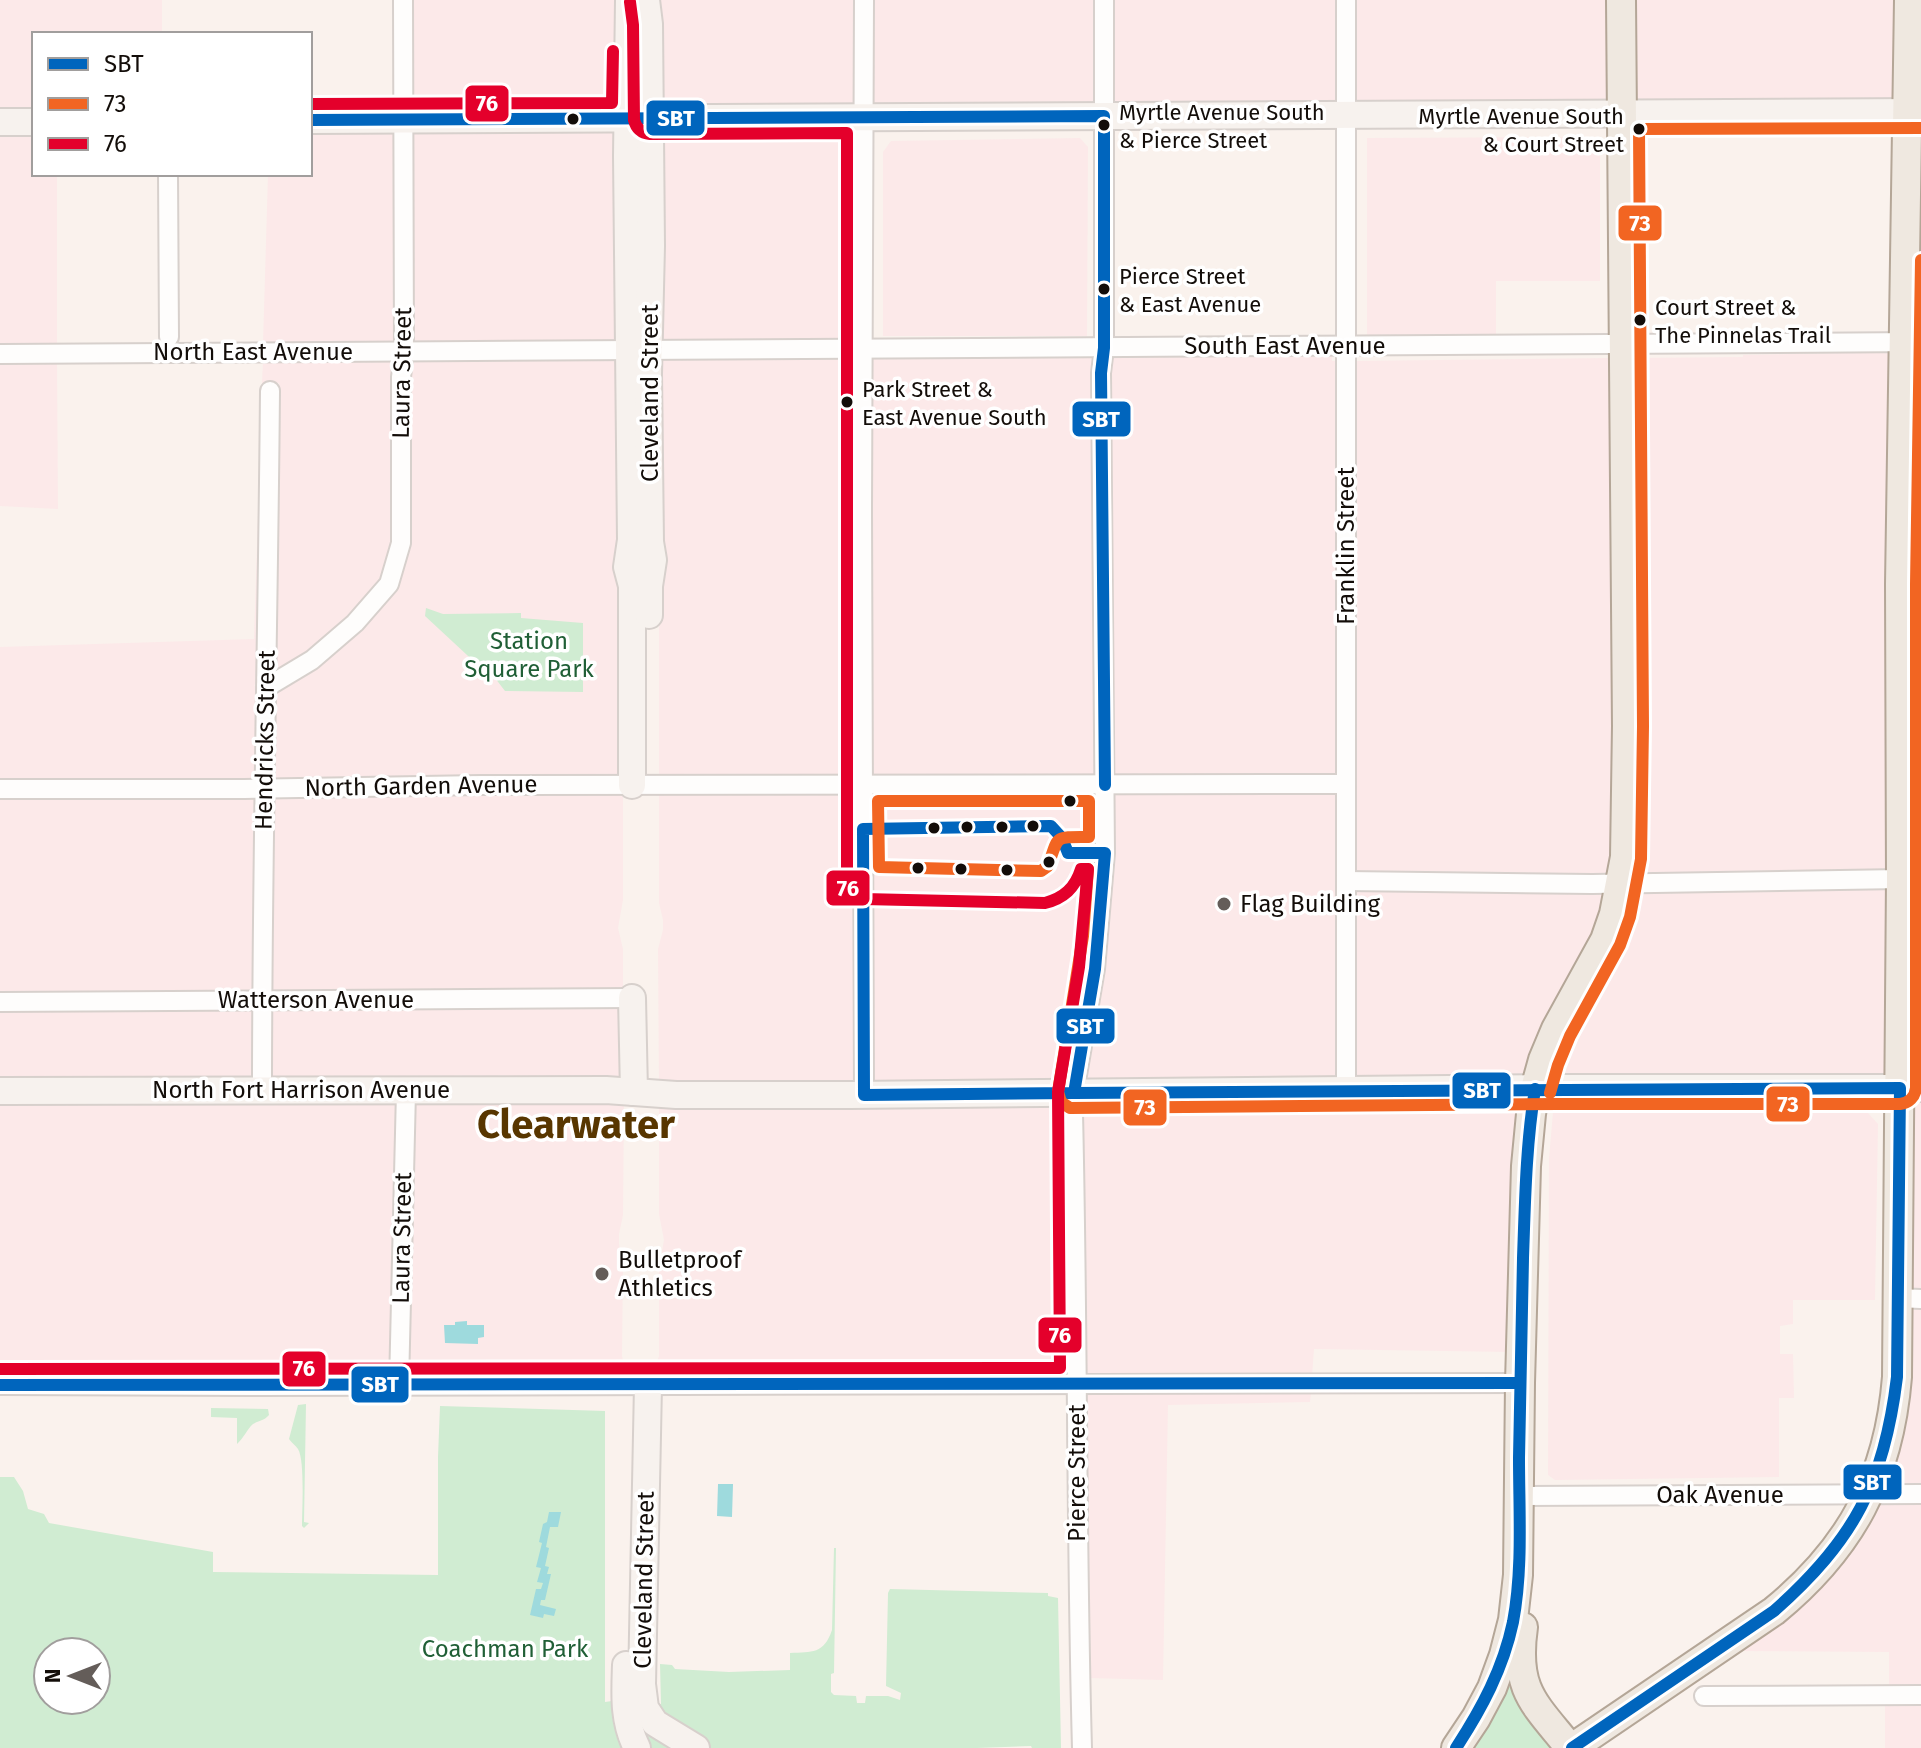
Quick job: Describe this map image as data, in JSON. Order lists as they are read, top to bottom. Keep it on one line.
{"streets":{"street":["South East Avenue","North East Avenue","Laura Street","Cleveland Street","Franklin Street","Hendricks Street","North Garden Avenue","Watterson Avenue","North Fort Harrison Avenue","Pierce Street","Oak Avenue"]},"crossings":[["South East Avenue","North East Avenue"],["South East Avenue","Cleveland Street"],["South East Avenue","Franklin Street"],["South East Avenue","Pierce Street"],["North East Avenue","Laura Street"],["North East Avenue","Cleveland Street"],["Laura Street","Hendricks Street"],["Laura Street","North Fort Harrison Avenue"],["Cleveland Street","North Garden Avenue"],["Franklin Street","North Garden Avenue"],["Franklin Street","North Fort Harrison Avenue"],["Hendricks Street","North Garden Avenue"],["Hendricks Street","Watterson Avenue"],["Hendricks Street","North Fort Harrison Avenue"],["North Garden Avenue","Pierce Street"],["North Fort Harrison Avenue","Pierce Street"]],"districts":["Clearwater"],"parks":["Station Square Park","Coachman Park"],"places":["Myrtle Avenue South & Pierce Street","Myrtle Avenue South & Court Street","Pierce Street & East Avenue","Court Street & The Pinnelas Trail","Park Street & East Avenue South","Flag Building","Bulletproof Athletics"],"lines":["transit line 76","transit line SBT","transit line 73"],"legend":["SBT","73","76"],"north":"left"}
